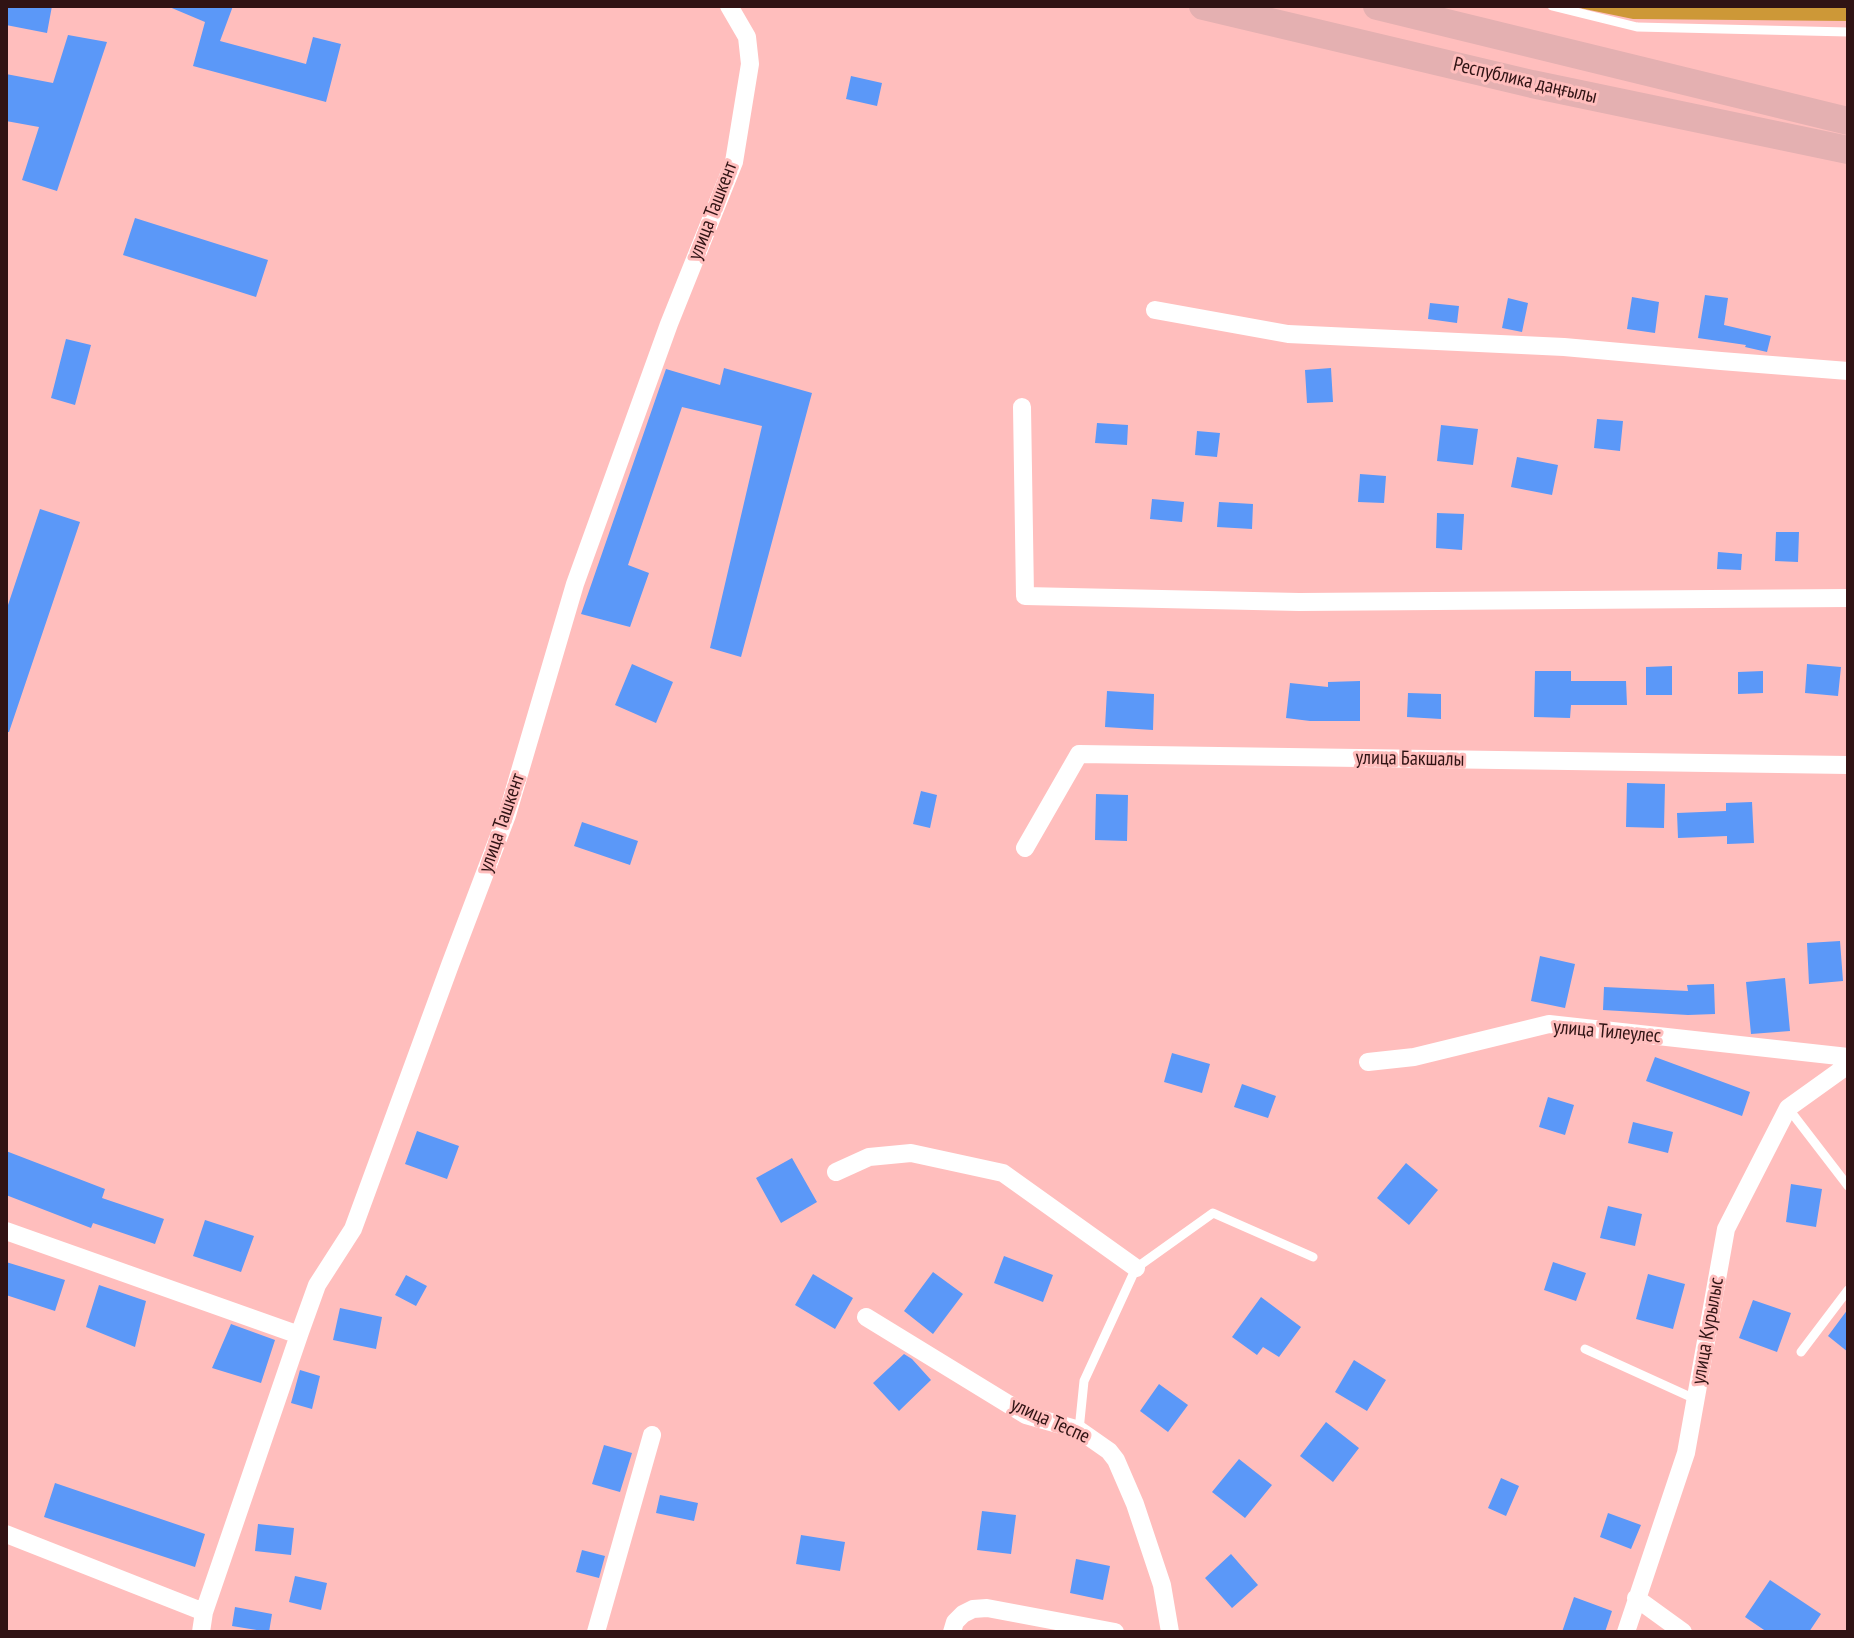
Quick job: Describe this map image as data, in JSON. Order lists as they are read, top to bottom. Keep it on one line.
{"streets":{"main road":["Республика даңғылы"],"street":["улица Ташкент","улица Бакшалы","улица Тилеулес","улица Курылыс","улица Теспе"]}}
